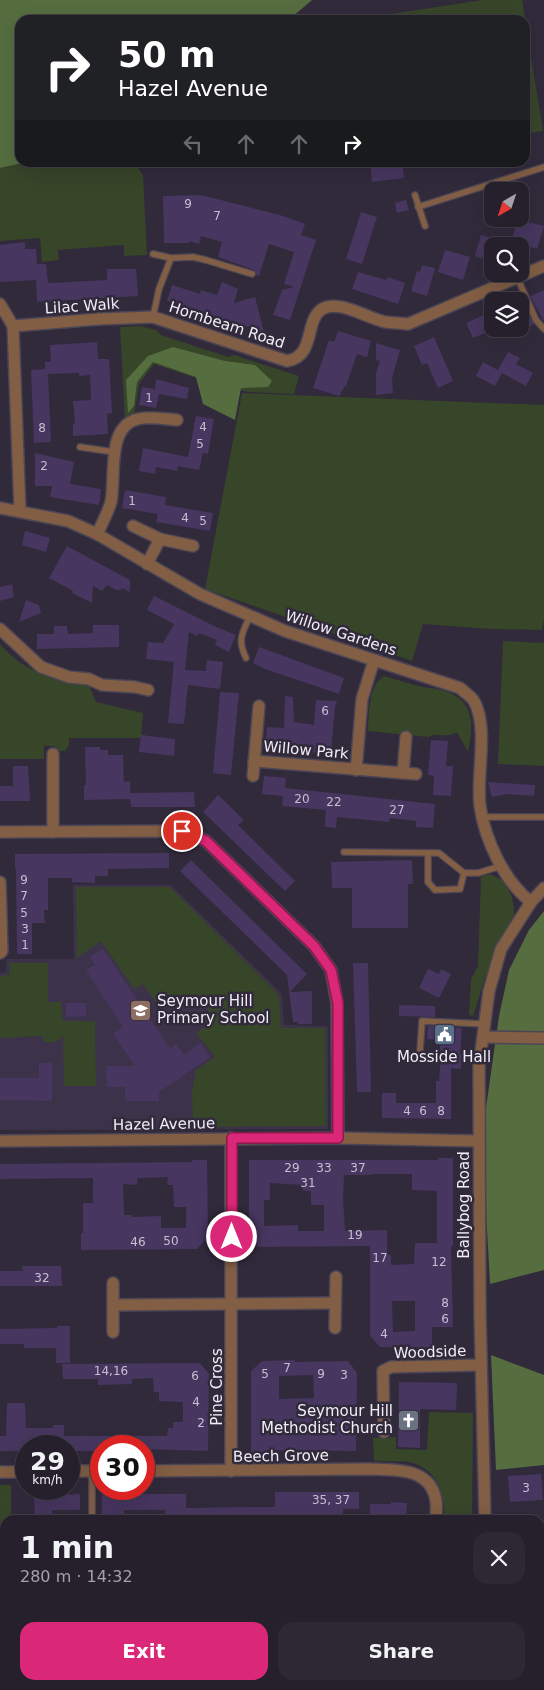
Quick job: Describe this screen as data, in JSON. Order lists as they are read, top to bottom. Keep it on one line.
{"streets":{"street":["Lilac Walk","Hornbeam Road","Willow Gardens","Willow Park","Hazel Avenue","Ballybog Road","Woodside","Pine Cross","Beech Grove"]},"crossings":[["Lilac Walk","Hornbeam Road"],["Willow Gardens","Willow Park"],["Willow Gardens","Ballybog Road"],["Hazel Avenue","Ballybog Road"],["Hazel Avenue","Pine Cross"],["Ballybog Road","Woodside"],["Pine Cross","Beech Grove"]],"places":{"school or university":["Seymour Hill Primary School"],"public building":["Mosside Hall"],"church":["Seymour Hill Methodist Church"]},"house_numbers":["9","7","1","4","8","5","2","1","4","5","6","20","22","27","9","7","5","3","1","4","6","8","29","33","37","31","19","50","46","17","12","32","8","6","4","7","14,16","5","9","3","6","4","2","3","35, 37"],"north":"bottom left","page":{"turn":["50 m","Hazel Avenue"],"speed":"29 km/h","limit":"30","heading":["1 min","280 m · 14:32"],"buttons":["Exit","Share"]}}
